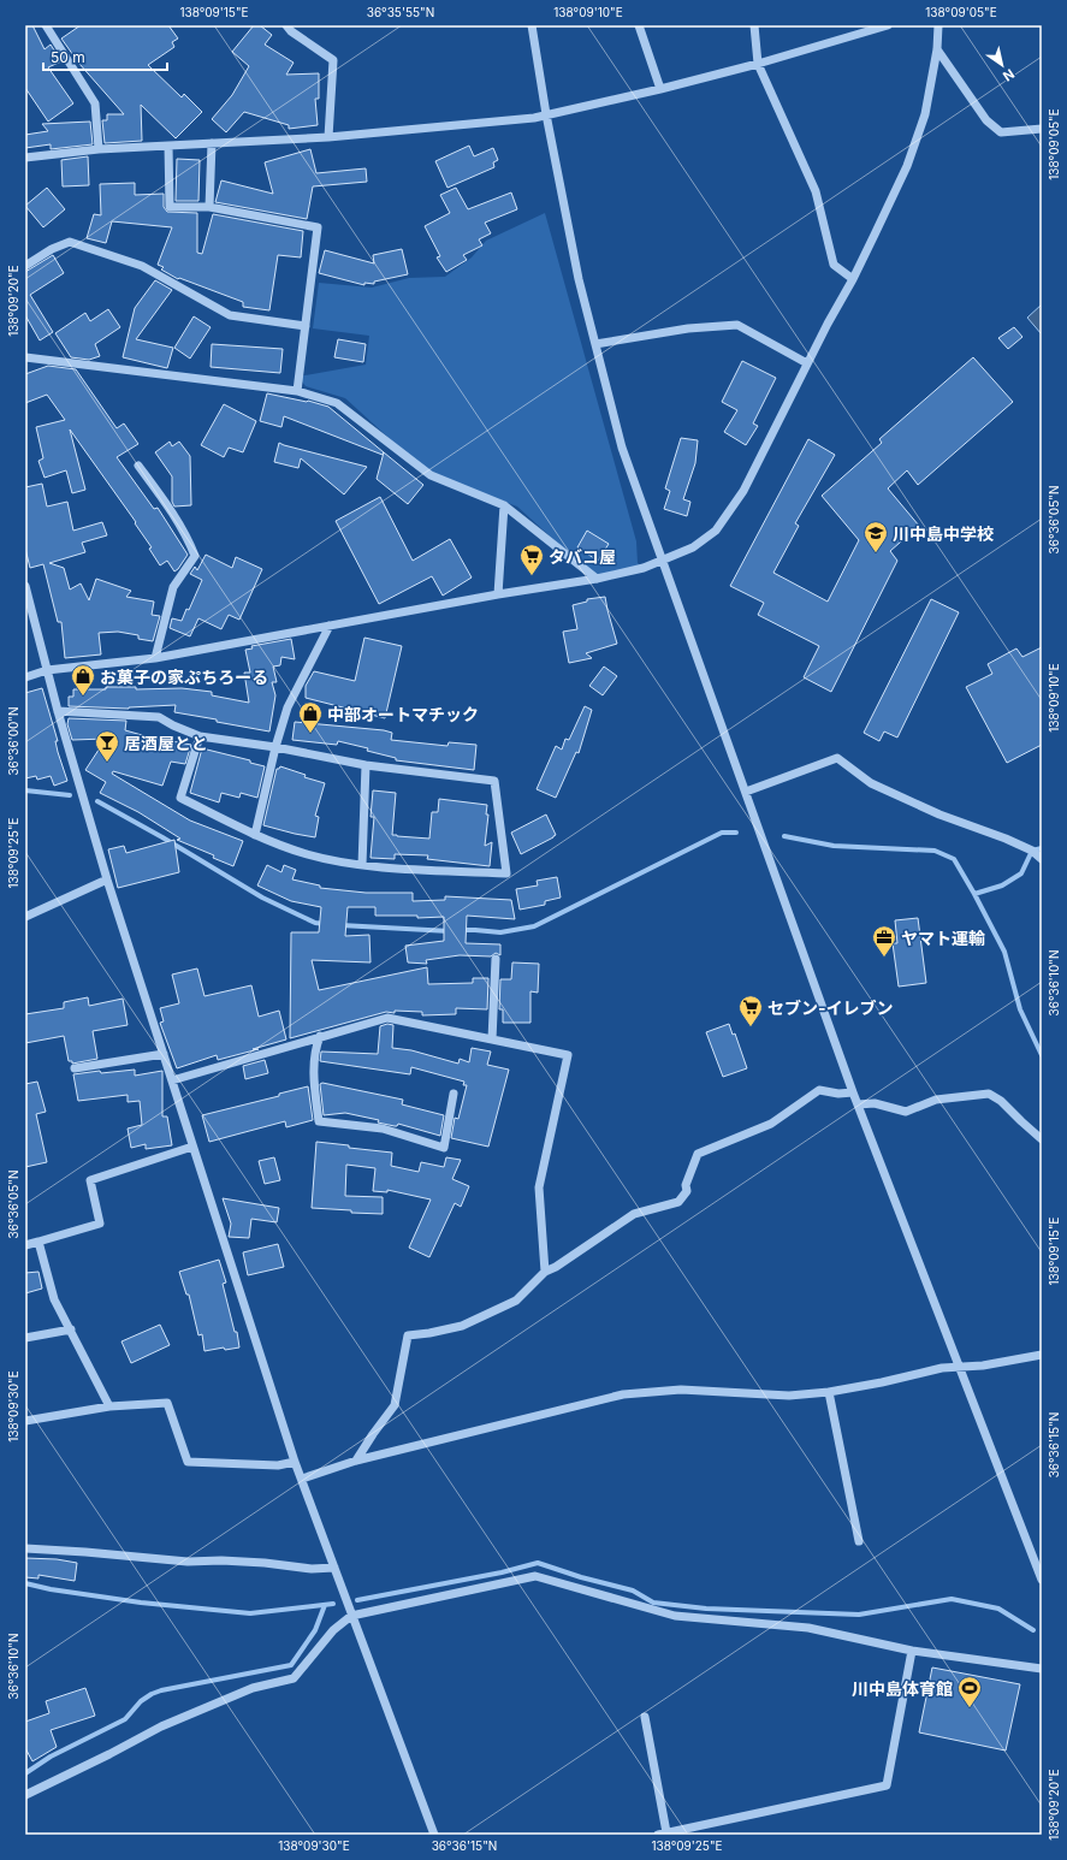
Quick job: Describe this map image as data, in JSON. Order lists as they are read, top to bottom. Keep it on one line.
{"places":{"school or university":["川中島中学校"],"supermarket":["タバコ屋","セブン-イレブン"],"shop":["お菓子の家ぷちろーる","中部オートマチック"],"bar":["居酒屋とと"],"office":["ヤマト運輸"],"sports":["川中島体育館"]},"scale_bar":"50 m","north":"bottom right","coordinates":["138°09'15\"E","36°35'55\"N","138°09'10\"E","138°09'05\"E","138°09'20\"E","36°36'05\"N","36°36'00\"N","138°09'25\"E","36°36'10\"N","138°09'30\"E","36°36'15\"N"]}
